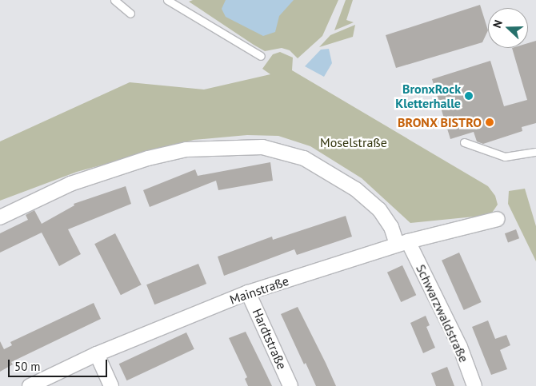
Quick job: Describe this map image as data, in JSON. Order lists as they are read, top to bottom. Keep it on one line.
{"streets":{"street":["Mainstraße","Schwarzwaldstraße","Hardtstraße"]},"crossings":[["Mainstraße","Schwarzwaldstraße"],["Mainstraße","Hardtstraße"]],"parks":["Moselstraße"],"places":["BronxRock Kletterhalle","BRONX BISTRO"],"scale_bar":"50 m","north":"left"}
